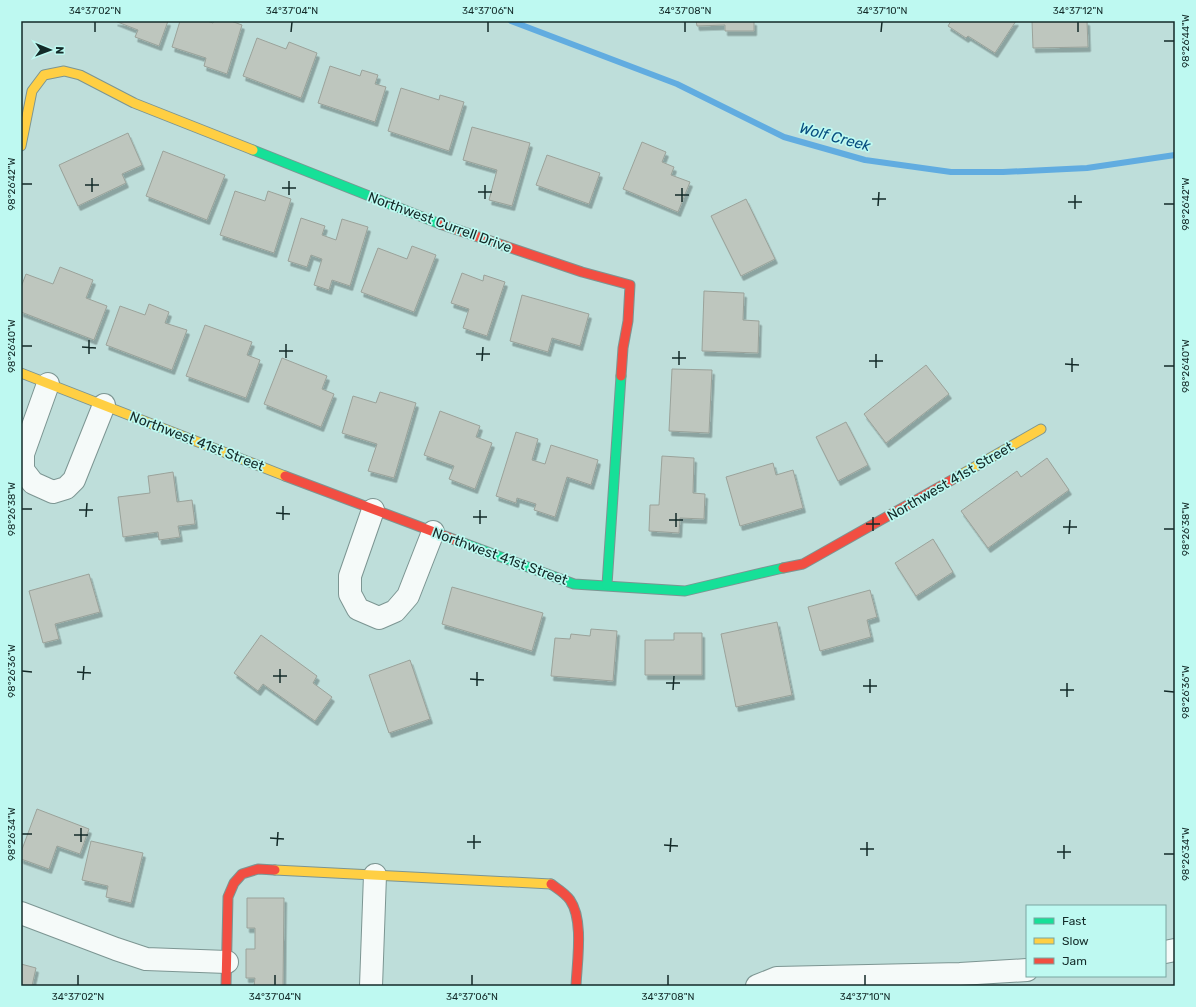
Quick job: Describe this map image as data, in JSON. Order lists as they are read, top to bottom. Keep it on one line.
{"streets":{"street":["Northwest Currell Drive","Northwest 41st Street"]},"crossings":[["Northwest Currell Drive","Northwest 41st Street"]],"water":["Wolf Creek"],"legend":["Fast","Slow","Jam"],"north":"right","coordinates":["34°37'02\"N","34°37'04\"N","34°37'06\"N","34°37'08\"N","34°37'10\"N","34°37'12\"N","98°26'44\"W","98°26'42\"W","98°26'40\"W","98°26'38\"W","98°26'36\"W","98°26'34\"W"]}
